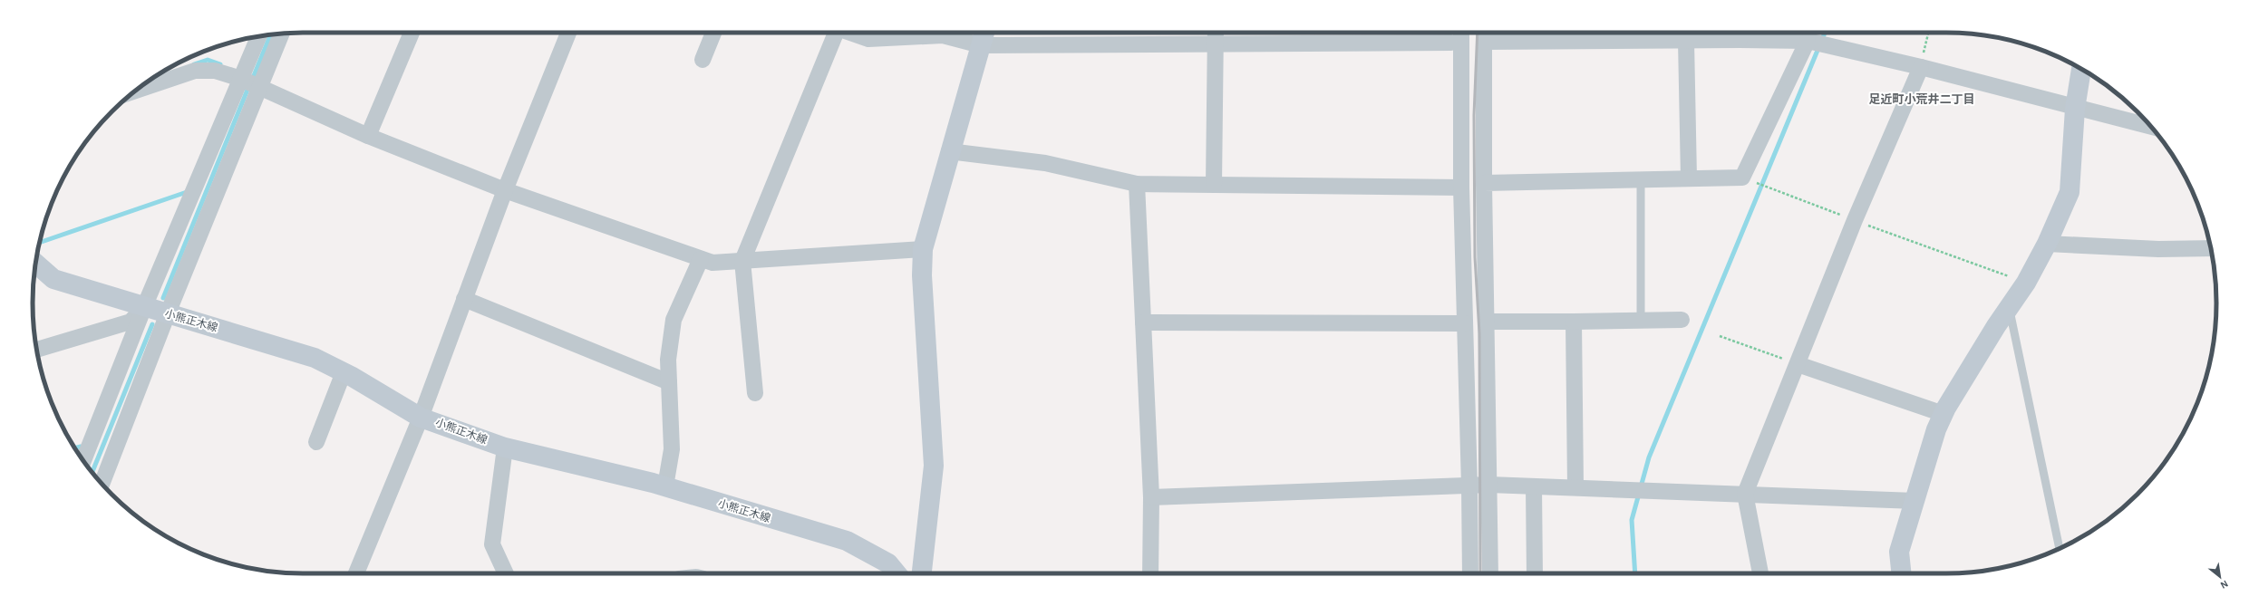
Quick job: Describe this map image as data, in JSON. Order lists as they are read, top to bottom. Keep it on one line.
{"streets":{"street":["小熊正木線"]},"districts":["足近町小荒井二丁目"],"north":"bottom right"}
